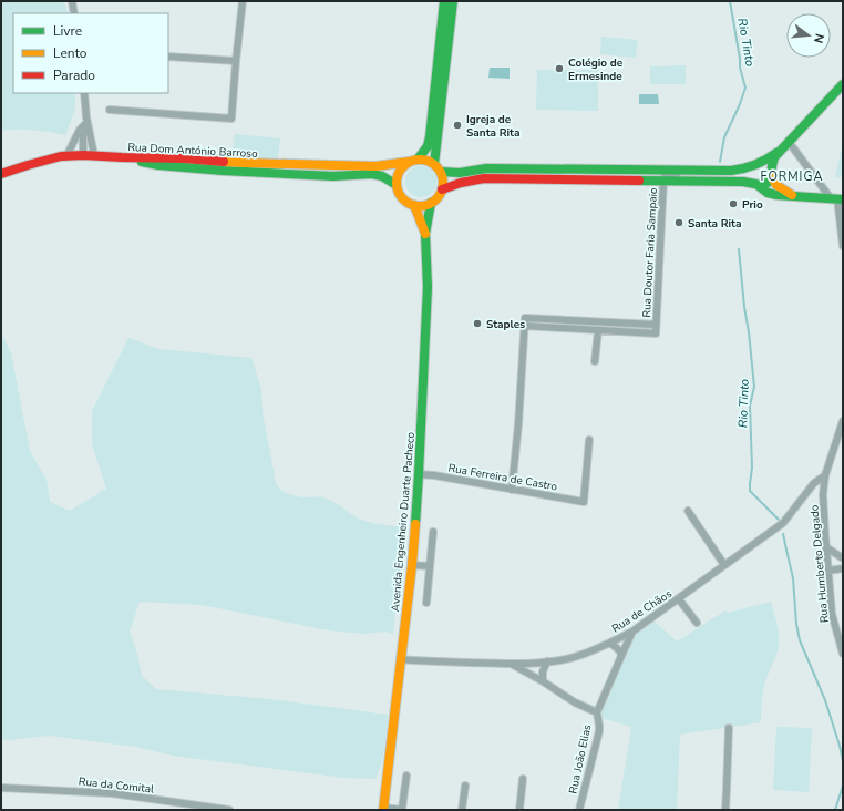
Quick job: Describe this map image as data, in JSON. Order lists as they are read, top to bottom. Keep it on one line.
{"streets":{"main road":["Rua Dom António Barroso","Avenida Engenheiro Duarte Pacheco"],"street":["Rua Doutor Faria Sampaio","Rua Ferreira de Castro","Rua Humberto Delgado","Rua de Chãos","Rua João Elias","Rua da Comital"]},"crossings":[["Rua Dom António Barroso","Avenida Engenheiro Duarte Pacheco"],["Rua Ferreira de Castro","Avenida Engenheiro Duarte Pacheco"],["Avenida Engenheiro Duarte Pacheco","Rua de Chãos"],["Rua Humberto Delgado","Rua de Chãos"]],"districts":["FORMIGA"],"water":["Rio Tinto"],"places":["Colégio de Ermesinde","Igreja de Santa Rita","Prio","Santa Rita","Staples"],"legend":["Livre","Lento","Parado"],"north":"right"}
